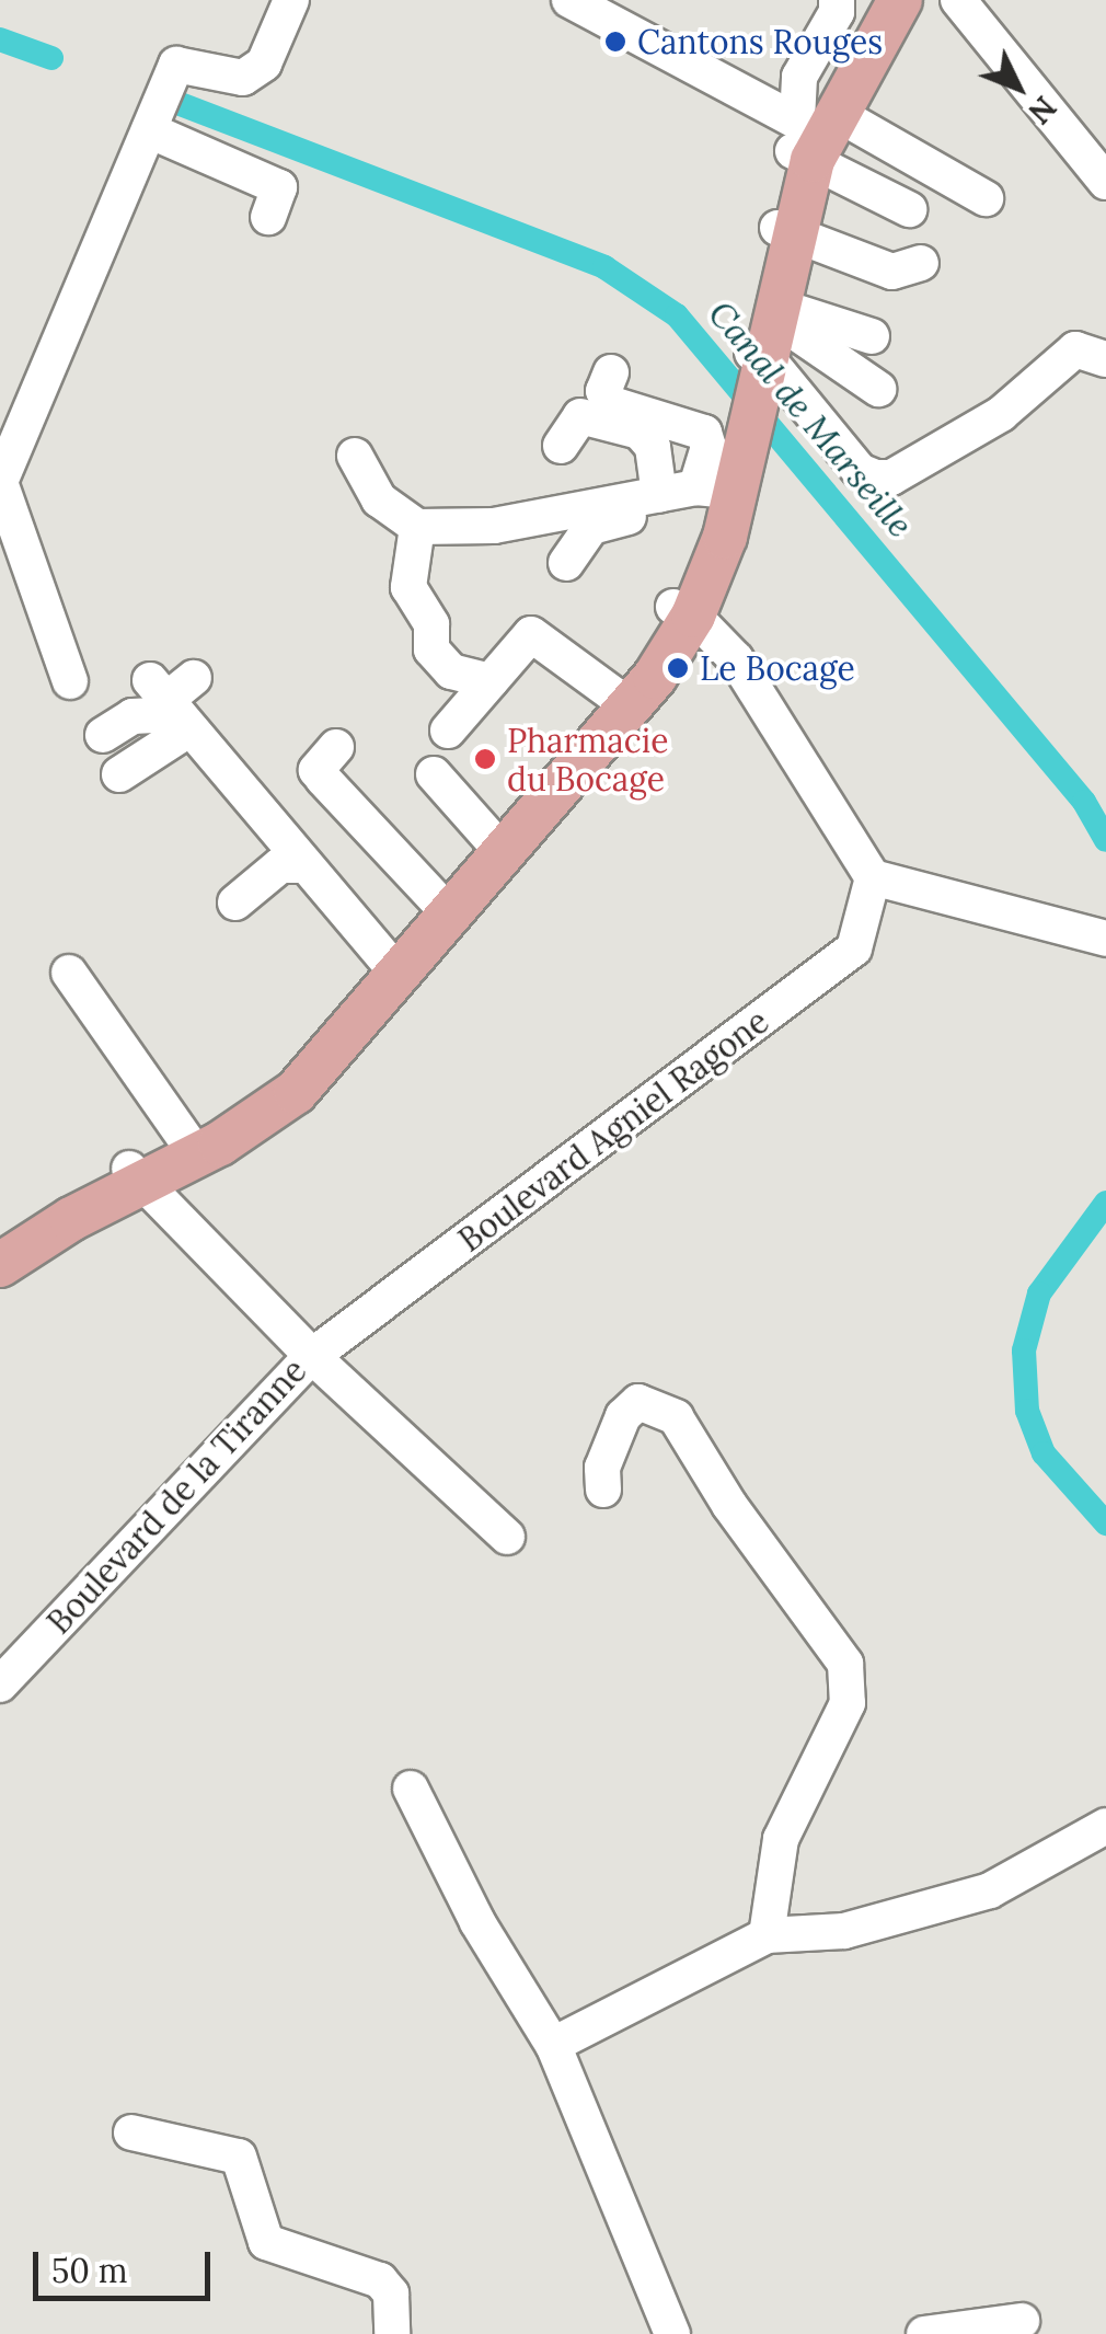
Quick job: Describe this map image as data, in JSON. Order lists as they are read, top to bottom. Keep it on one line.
{"streets":{"street":["Boulevard Agniel Ragone","Boulevard de la Tiranne"]},"crossings":[["Boulevard Agniel Ragone","Boulevard de la Tiranne"]],"water":["Canal de Marseille"],"places":["Cantons Rouges","Le Bocage","Pharmacie du Bocage"],"scale_bar":"50 m","north":"bottom right"}
